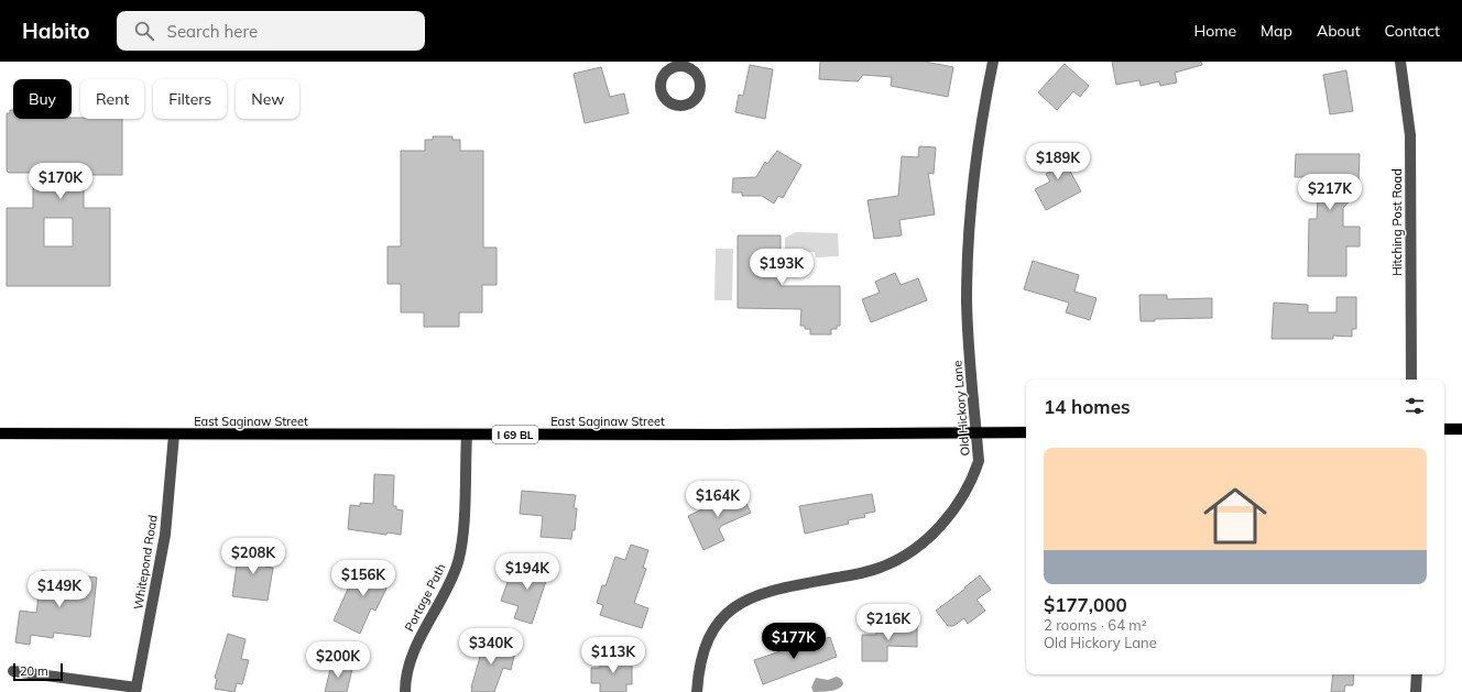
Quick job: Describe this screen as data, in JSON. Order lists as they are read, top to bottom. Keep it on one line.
{"streets":{"main road":["East Saginaw Street","I 69 BL"],"street":["Hitching Post Road","Old Hickory Lane","Whitepond Road","Portage Path"]},"crossings":[["Old Hickory Lane","East Saginaw Street"],["East Saginaw Street","Whitepond Road"],["East Saginaw Street","Portage Path"]],"scale_bar":"20 m","page":{"header":"Habito","search":"Search here","nav":["Home","Map","About","Contact"],"chip":["Buy","Rent","Filters","New"],"price":["$189K","$170K","$217K","$193K","$164K","$208K","$194K","$156K","$149K","$216K","$177K","$340K","$113K","$200K"],"heading":"14 homes","list":[{"name":"$177,000","note":"2 rooms · 64 m² · Old Hickory Lane"}],"scale":"20 m"}}
